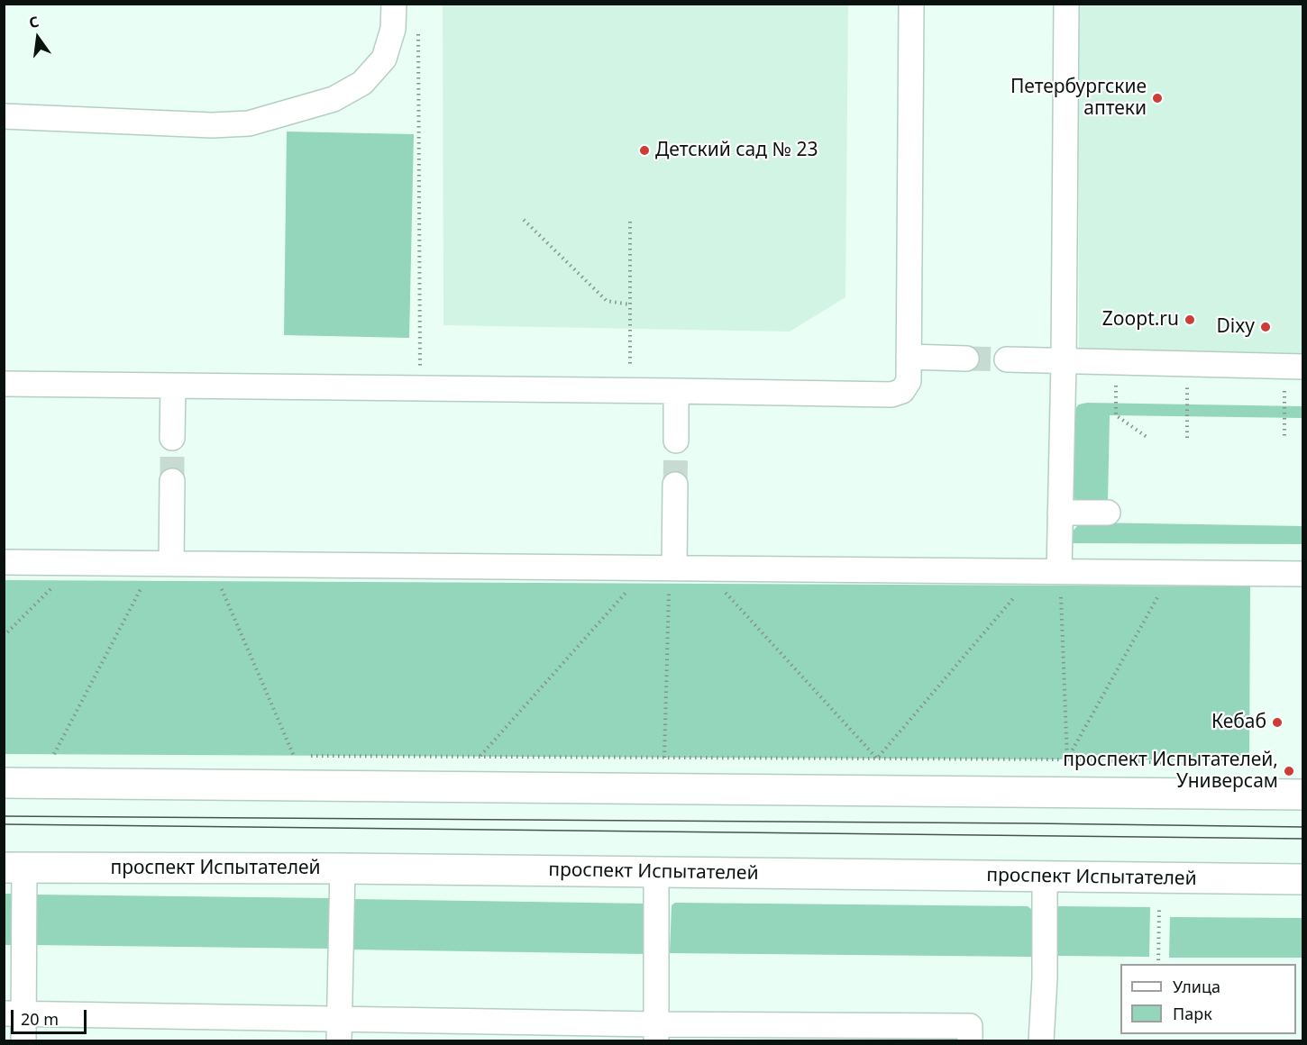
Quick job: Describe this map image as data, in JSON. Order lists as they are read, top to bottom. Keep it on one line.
{"streets":{"main road":["проспект Испытателей"]},"places":["Петербургские аптеки","Детский сад № 23","Zoopt.ru","Dixy","Кебаб","проспект Испытателей, Универсам"],"legend":["Улица","Парк"],"scale_bar":"20 m","north":"top"}
